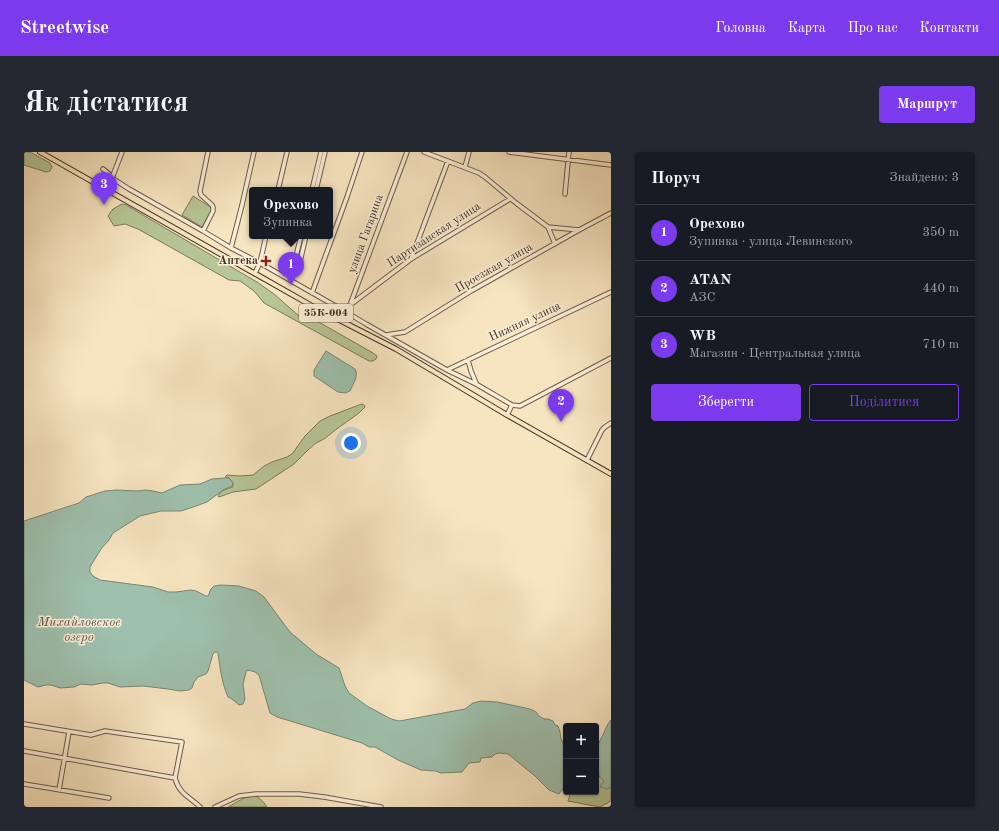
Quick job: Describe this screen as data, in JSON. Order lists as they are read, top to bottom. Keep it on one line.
{"streets":{"main road":["35К-004"],"street":["улица Гагарина","Партизанская улица","Проезжая улица","Нижняя улица"]},"crossings":[["улица Гагарина","Партизанская улица"],["улица Гагарина","35К-004"]],"water":["Михайловское озеро"],"places":{"health":["Аптека"]},"page":{"header":"Streetwise","nav":["Головна","Карта","Про нас","Контакти"],"buttons":["Маршрут",["Зберегти","Поділитися"]],"title":"Як дістатися","heading":["Поруч","Знайдено: 3"],"pins":["3","1","2"],"popup":["Орехово","Зупинка"],"list":[{"mark":"1","name":"Орехово","note":"Зупинка · улица Левинского","value":"350 m"},{"mark":"2","name":"ATAN","note":"АЗС","value":"440 m"},{"mark":"3","name":"WB","note":"Магазин · Центральная улица","value":"710 m"}],"map_buttons":["+","−"]}}
